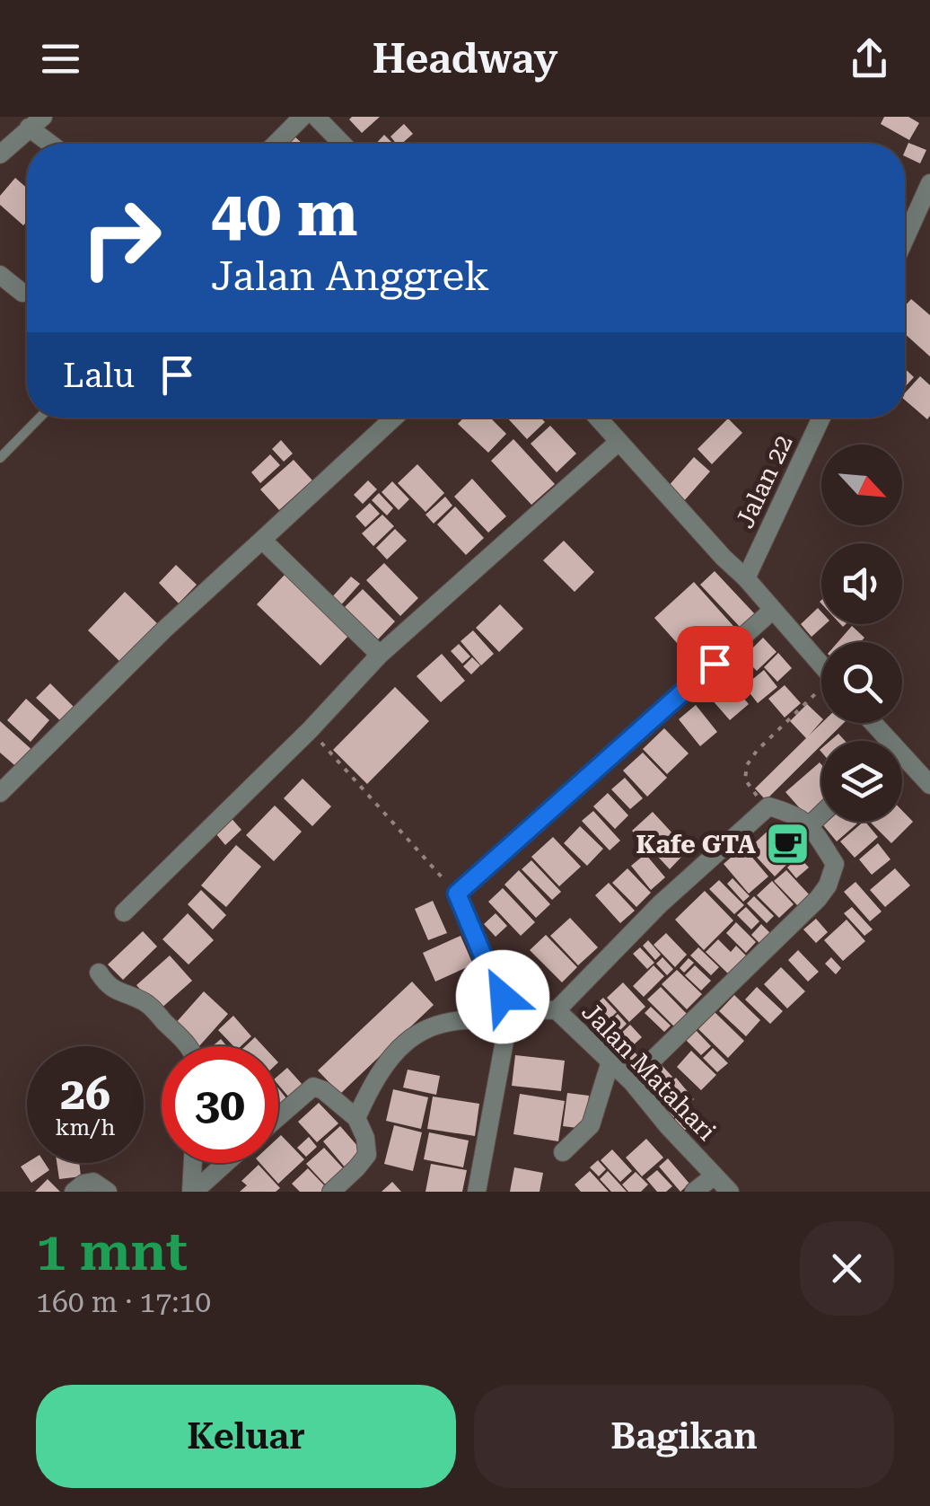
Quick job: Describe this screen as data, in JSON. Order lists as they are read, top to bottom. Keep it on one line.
{"streets":{"street":["Jalan 22","Jalan Matahari"]},"places":{"cafe":["Kafe GTA"]},"north":"bottom right","page":{"header":"Headway","turn":["40 m","Jalan Anggrek"],"then":"Lalu","speed":"26 km/h","limit":"30","heading":["1 mnt","160 m · 17:10"],"buttons":["Keluar","Bagikan"]}}
